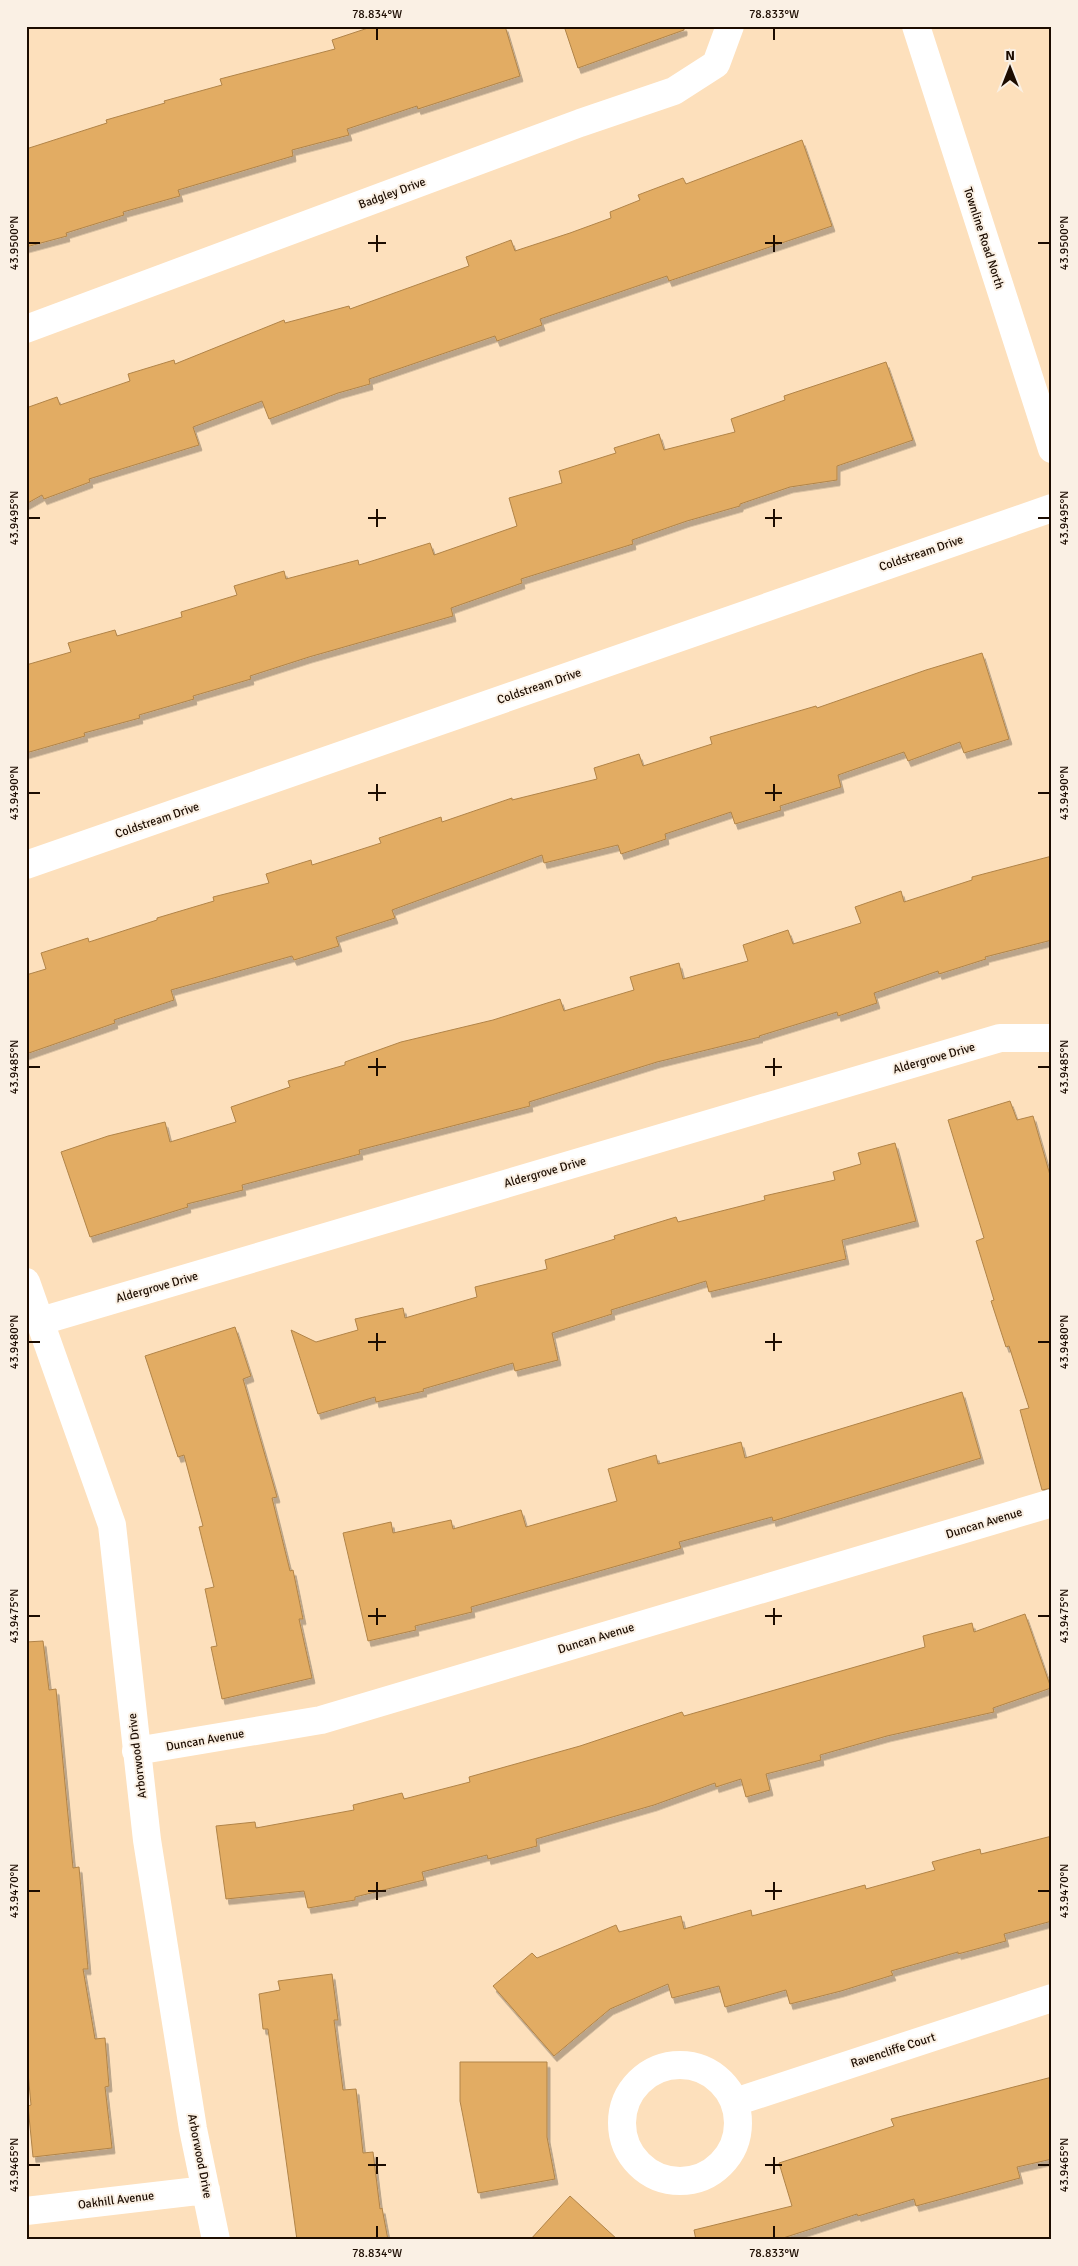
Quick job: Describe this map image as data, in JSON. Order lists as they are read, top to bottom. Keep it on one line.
{"streets":{"street":["Badgley Drive","Townline Road North","Coldstream Drive","Aldergrove Drive","Duncan Avenue","Arborwood Drive","Ravencliffe Court","Oakhill Avenue"]},"crossings":[["Aldergrove Drive","Arborwood Drive"],["Duncan Avenue","Arborwood Drive"],["Arborwood Drive","Oakhill Avenue"]],"north":"top","coordinates":["78.834°W","78.833°W","43.9500°N","43.9495°N","43.9490°N","43.9485°N","43.9480°N","43.9475°N","43.9470°N","43.9465°N"]}
